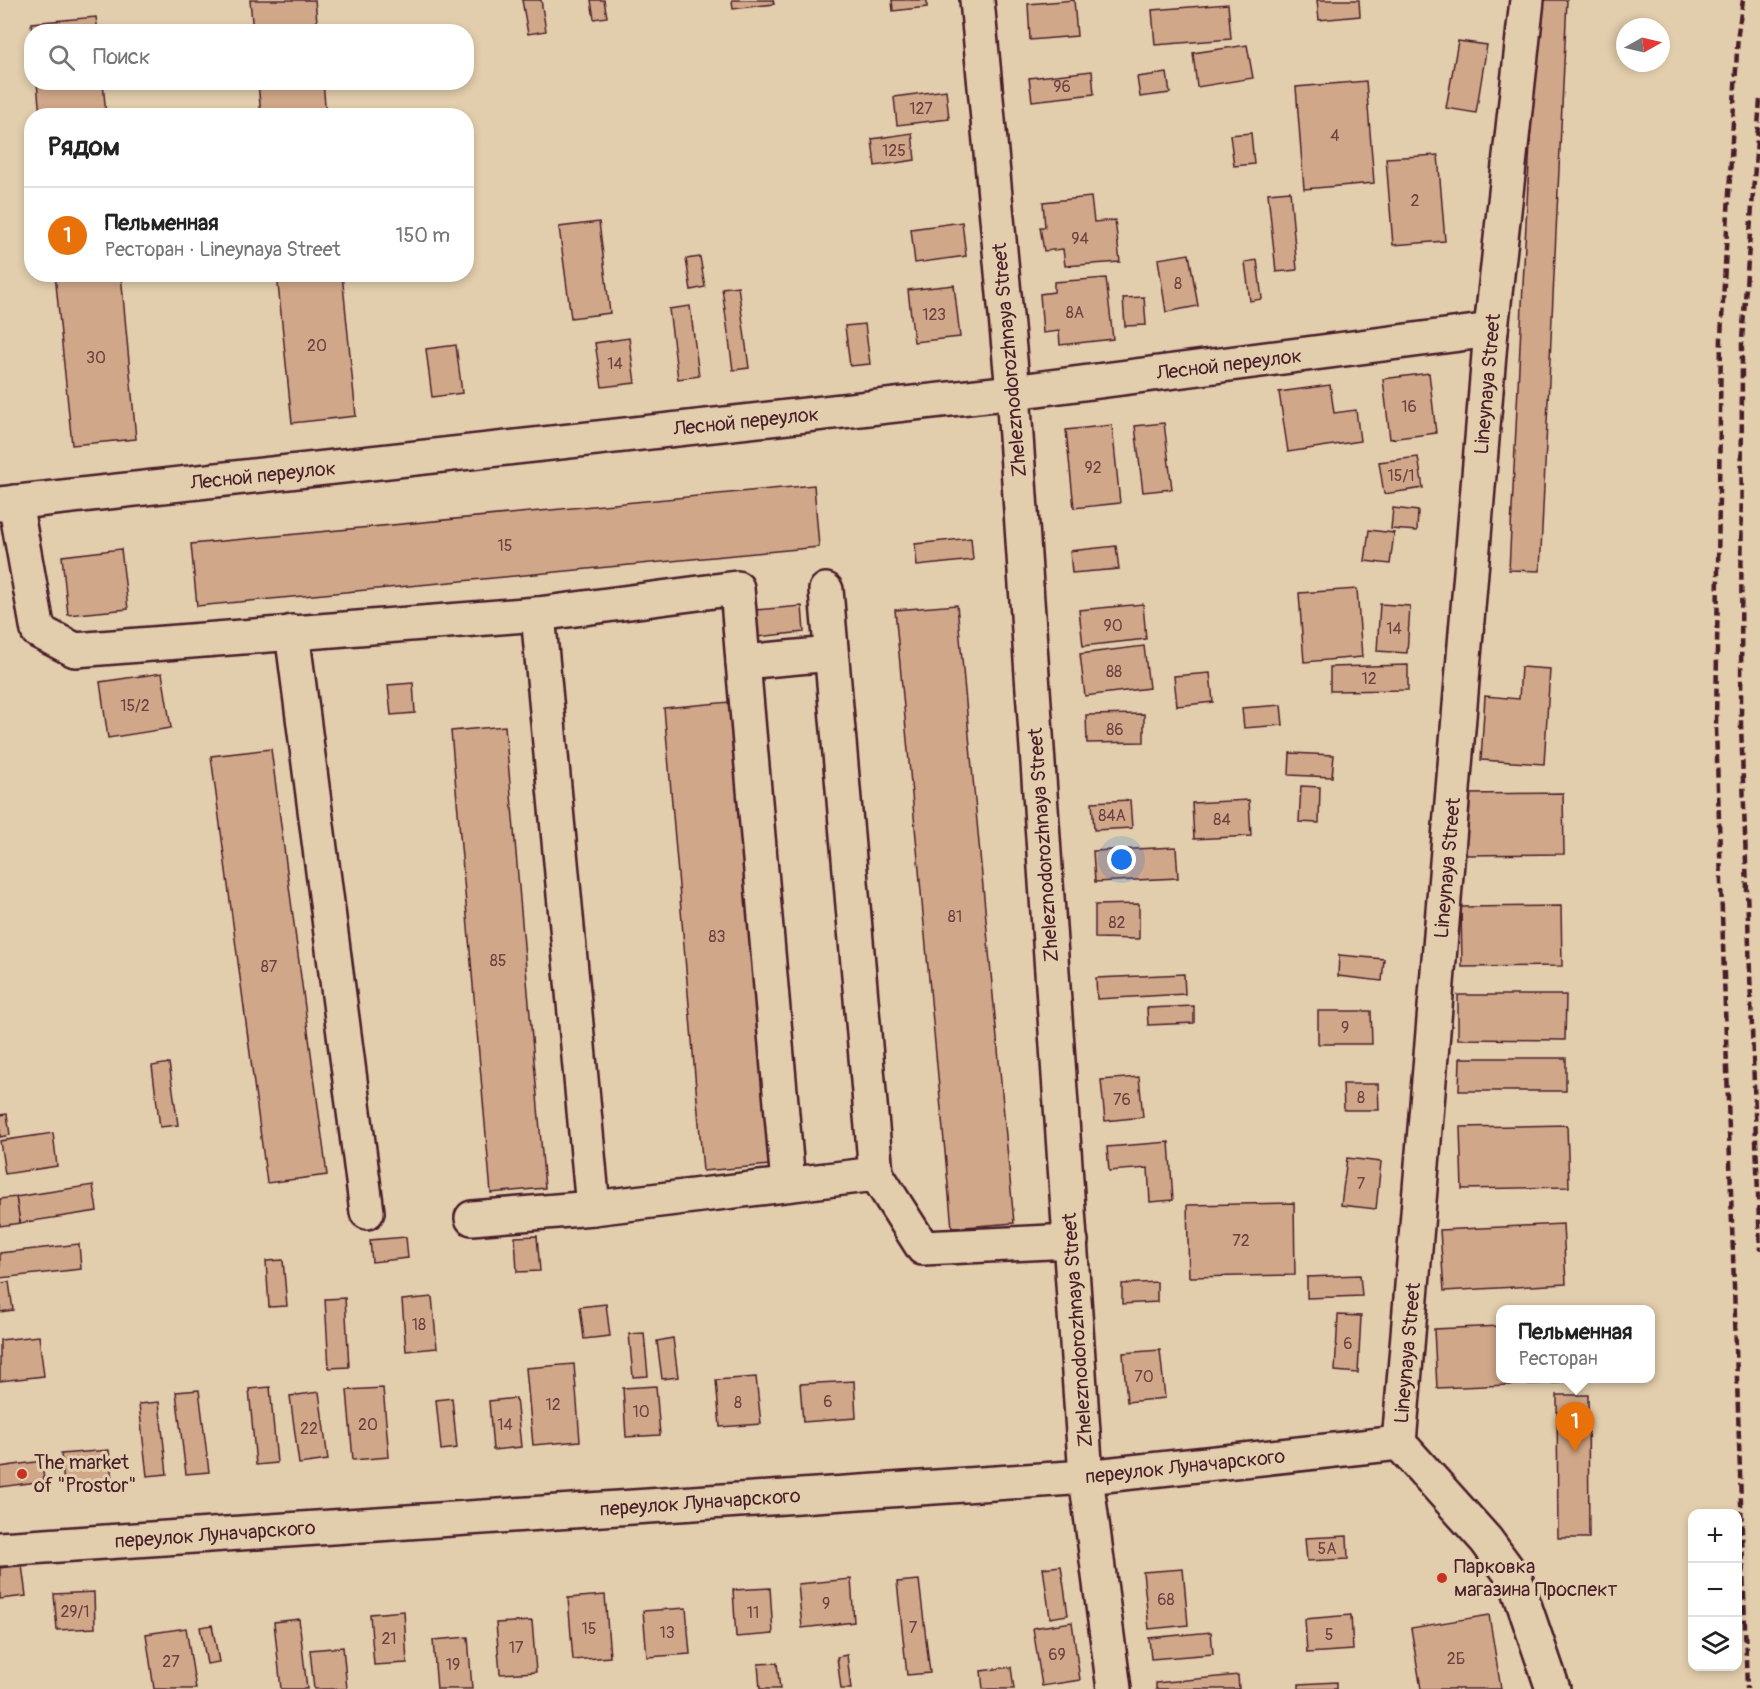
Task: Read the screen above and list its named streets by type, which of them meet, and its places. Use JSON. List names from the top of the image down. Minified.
{"streets":{"street":["Zheleznodorozhnaya Street","Лесной переулок","Lineynaya Street","переулок Луначарского"]},"crossings":[["Zheleznodorozhnaya Street","Лесной переулок"],["Zheleznodorozhnaya Street","переулок Луначарского"],["Лесной переулок","Lineynaya Street"],["Lineynaya Street","переулок Луначарского"]],"places":["The market of \"Prostor\"","Парковка магазина Проспект"],"house_numbers":["96","127","4","125","2","94","8","8А","123","20","30","14","16","92","15/1","15","90","14","88","12","15/2","86","84А","84","81","82","83","85","87","9","8","76","7","72","18","6","70","6","8","12","10","20","14","22","5А","68","9","29/1","11","7","15","13","5","21","17","69","2Б","27","19"],"north":"right","page":{"search":"Поиск","heading":"Рядом","list":[{"mark":"1","name":"Пельменная","note":"Ресторан · Lineynaya Street","value":"150 m"}],"popup":["Пельменная","Ресторан"],"pins":"1","map_buttons":["+","−"]}}
